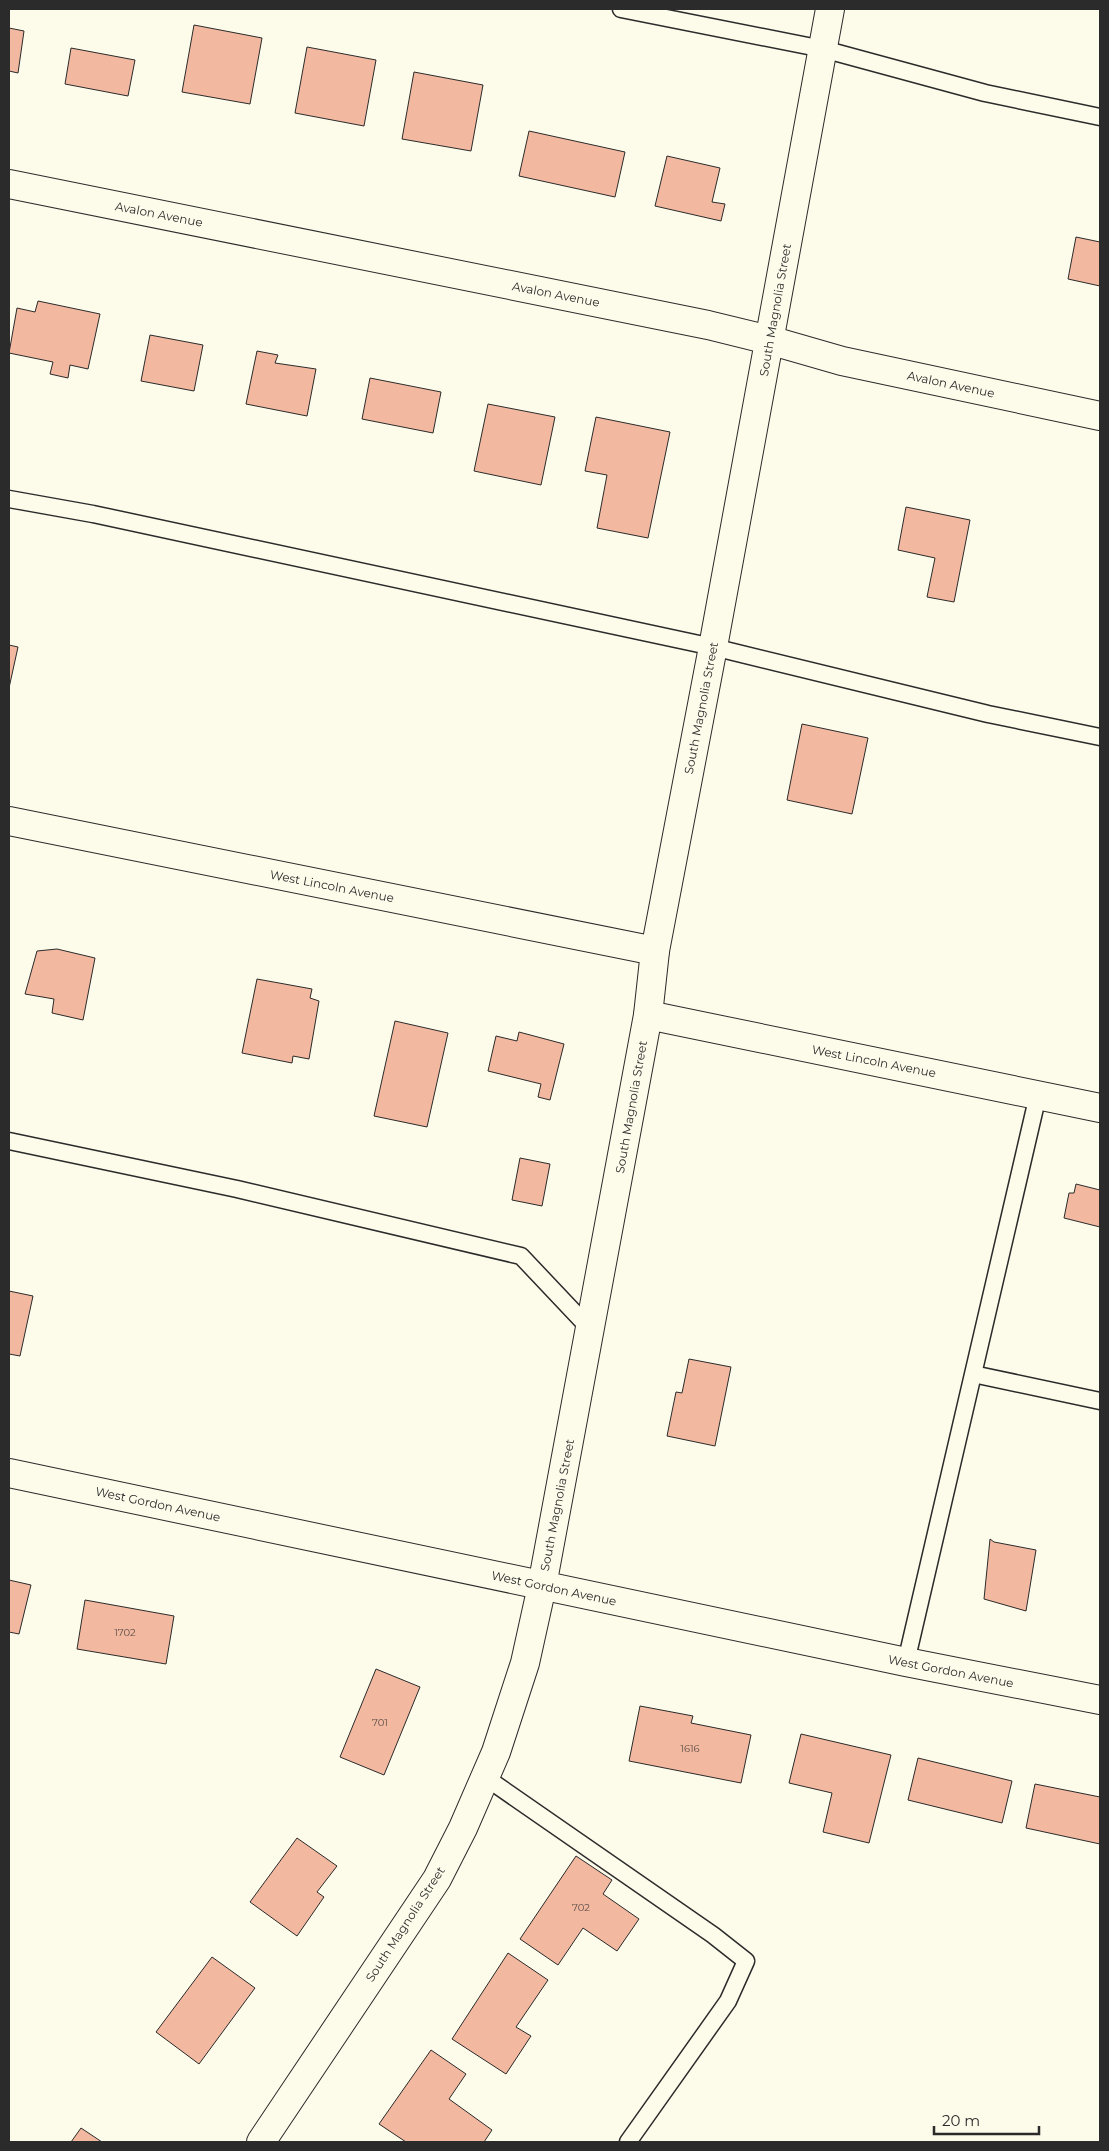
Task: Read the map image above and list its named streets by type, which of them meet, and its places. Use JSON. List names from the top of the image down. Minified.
{"streets":{"street":["Avalon Avenue","South Magnolia Street","West Lincoln Avenue","West Gordon Avenue"]},"crossings":[["Avalon Avenue","South Magnolia Street"],["South Magnolia Street","West Lincoln Avenue"],["South Magnolia Street","West Gordon Avenue"]],"house_numbers":["1702","701","1616","702"],"scale_bar":"20 m"}
